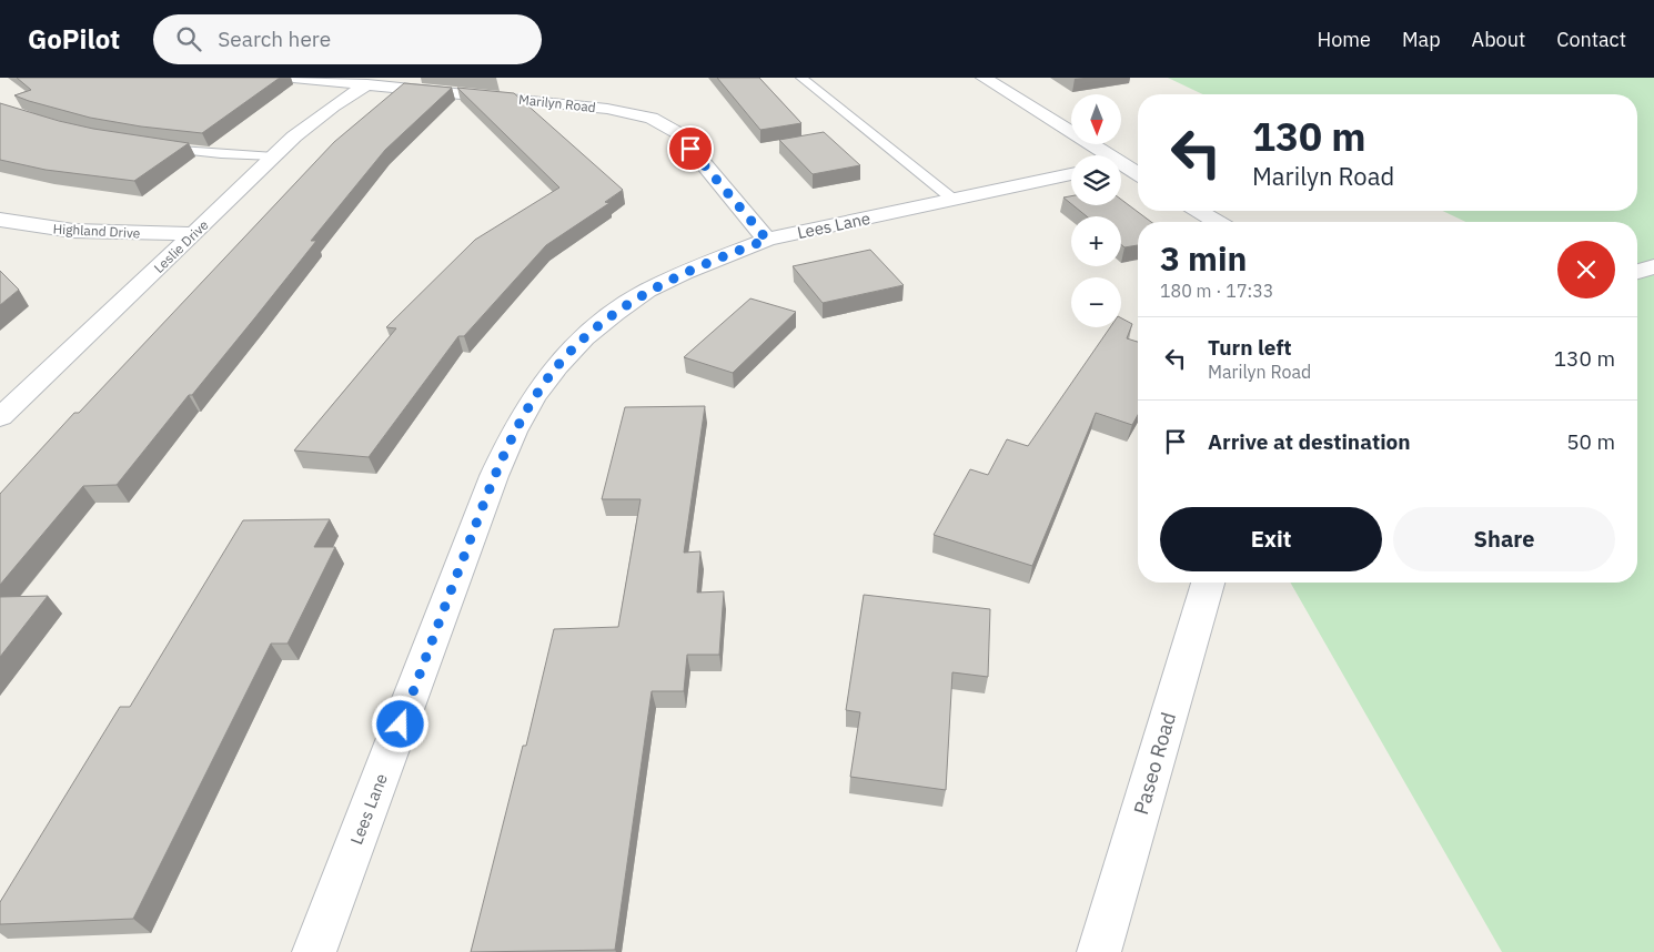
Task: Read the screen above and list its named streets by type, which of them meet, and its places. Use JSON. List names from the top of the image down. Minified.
{"streets":{"street":["Marilyn Road","Lees Lane","Highland Drive","Leslie Drive","Paseo Road"]},"crossings":[["Marilyn Road","Lees Lane"],["Marilyn Road","Leslie Drive"],["Highland Drive","Leslie Drive"]],"north":"bottom","page":{"header":"GoPilot","search":"Search here","nav":["Home","Map","About","Contact"],"map_buttons":["+","−"],"turn":["130 m","Marilyn Road"],"heading":["3 min","180 m · 17:33"],"list":[{"name":"Turn left","note":"Marilyn Road","value":"130 m"},{"name":"Arrive at destination","value":"50 m"}],"buttons":["Exit","Share"]}}
